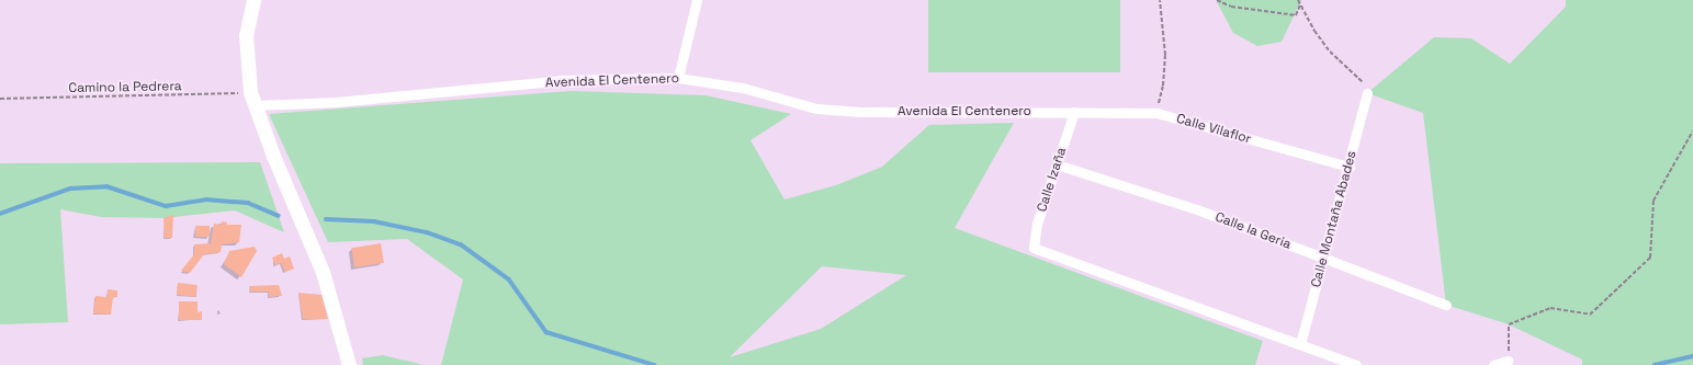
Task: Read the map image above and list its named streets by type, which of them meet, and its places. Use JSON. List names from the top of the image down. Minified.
{"streets":{"street":["Avenida El Centenero","Calle Vilaflor","Calle Izaña","Calle Montaña Abades","Calle la Geria"],"path":["Camino la Pedrera"]},"crossings":[["Avenida El Centenero","Camino la Pedrera"],["Avenida El Centenero","Calle Vilaflor"],["Avenida El Centenero","Calle Izaña"],["Calle Vilaflor","Calle Izaña"],["Calle Vilaflor","Calle Montaña Abades"],["Calle Izaña","Calle Montaña Abades"],["Calle Izaña","Calle la Geria"],["Calle Montaña Abades","Calle la Geria"]]}
